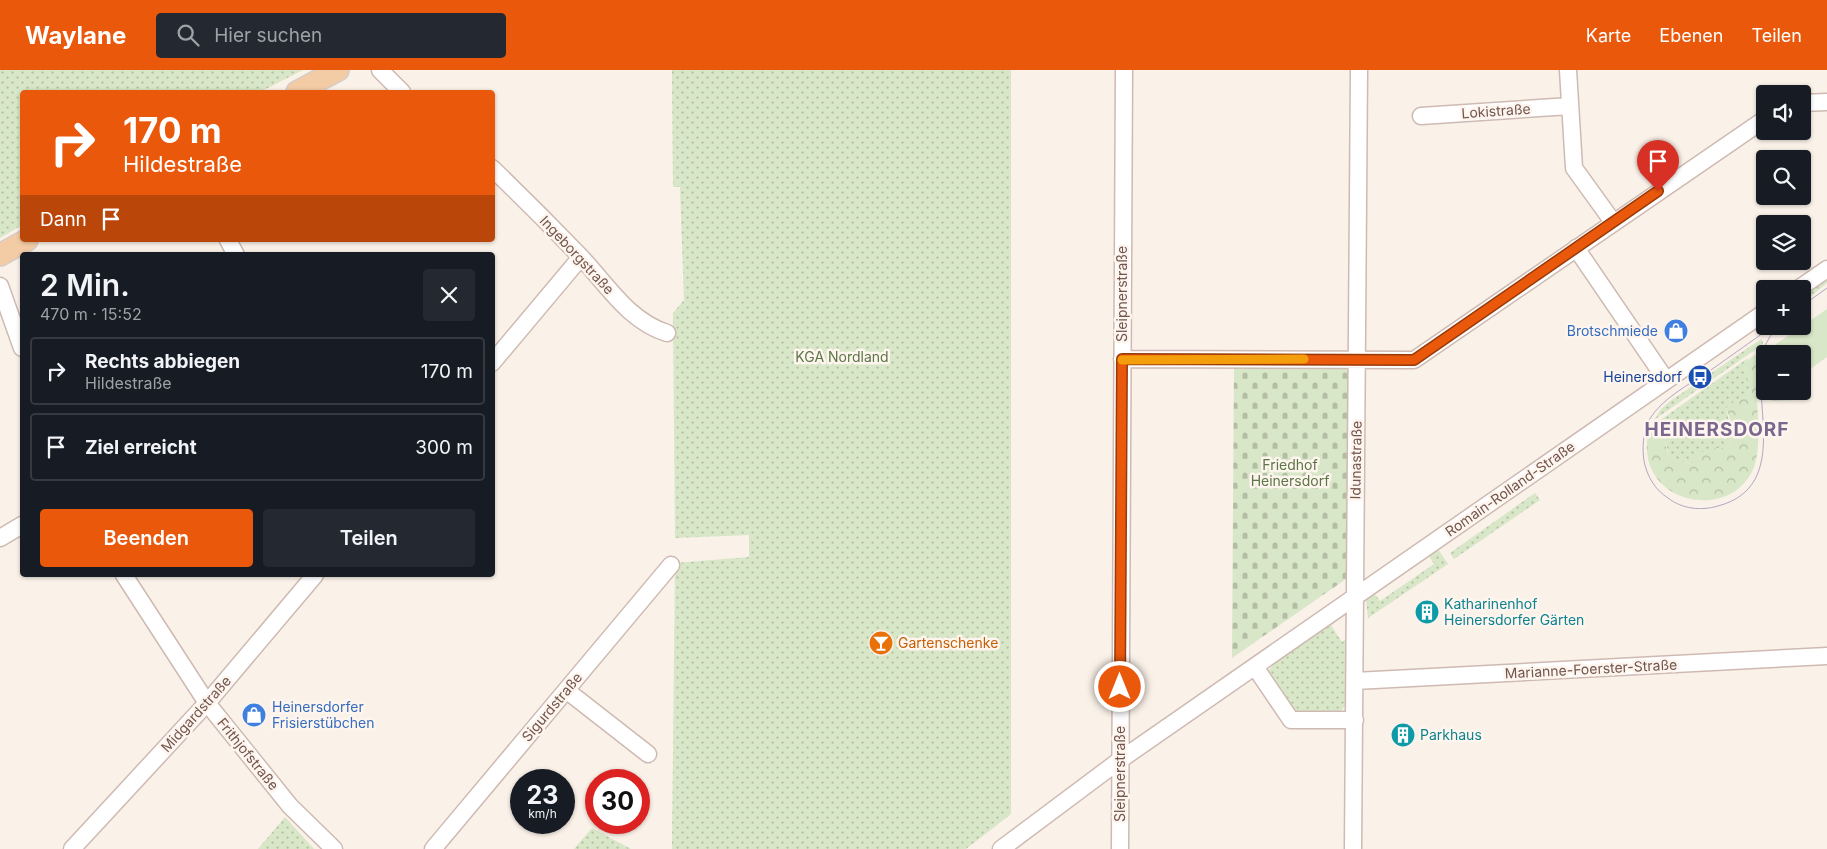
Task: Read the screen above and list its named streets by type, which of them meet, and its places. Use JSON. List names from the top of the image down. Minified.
{"streets":{"street":["Lokistraße","Ingeborgstraße","Sleipnerstraße","Idunastraße","Romain-Rolland-Straße","Marianne-Foerster-Straße","Sigurdstraße","Midgardstraße","Frithjofstraße"]},"crossings":[["Sleipnerstraße","Romain-Rolland-Straße"],["Idunastraße","Romain-Rolland-Straße"],["Idunastraße","Marianne-Foerster-Straße"],["Midgardstraße","Frithjofstraße"]],"districts":["HEINERSDORF"],"parks":["KGA Nordland","Friedhof Heinersdorf"],"places":{"shop":["Brotschmiede","Heinersdorfer Frisierstübchen"],"bus stop":["Heinersdorf"],"building":["Katharinenhof Heinersdorfer Gärten","Parkhaus"],"bar":["Gartenschenke"]},"page":{"header":"Waylane","search":"Hier suchen","nav":["Karte","Ebenen","Teilen"],"map_buttons":["+","−"],"turn":["170 m","Hildestraße"],"then":"Dann","heading":["2 Min.","470 m · 15:52"],"list":[{"name":"Rechts abbiegen","note":"Hildestraße","value":"170 m"},{"name":"Ziel erreicht","value":"300 m"}],"buttons":["Beenden","Teilen"],"speed":"23 km/h","limit":"30"}}
